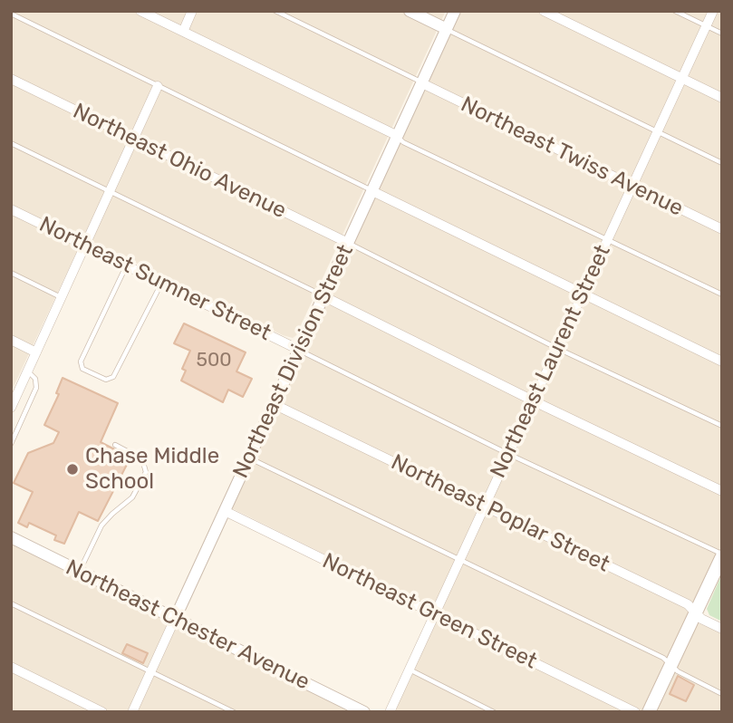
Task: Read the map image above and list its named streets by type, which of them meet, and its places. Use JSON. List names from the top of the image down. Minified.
{"streets":{"street":["Northeast Twiss Avenue","Northeast Ohio Avenue","Northeast Sumner Street","Northeast Division Street","Northeast Laurent Street","Northeast Poplar Street","Northeast Green Street","Northeast Chester Avenue"]},"crossings":[["Northeast Twiss Avenue","Northeast Division Street"],["Northeast Twiss Avenue","Northeast Laurent Street"],["Northeast Ohio Avenue","Northeast Division Street"],["Northeast Sumner Street","Northeast Division Street"],["Northeast Division Street","Northeast Poplar Street"],["Northeast Division Street","Northeast Green Street"],["Northeast Division Street","Northeast Chester Avenue"],["Northeast Laurent Street","Northeast Poplar Street"],["Northeast Laurent Street","Northeast Green Street"]],"places":["Chase Middle School"],"house_numbers":["500"]}
